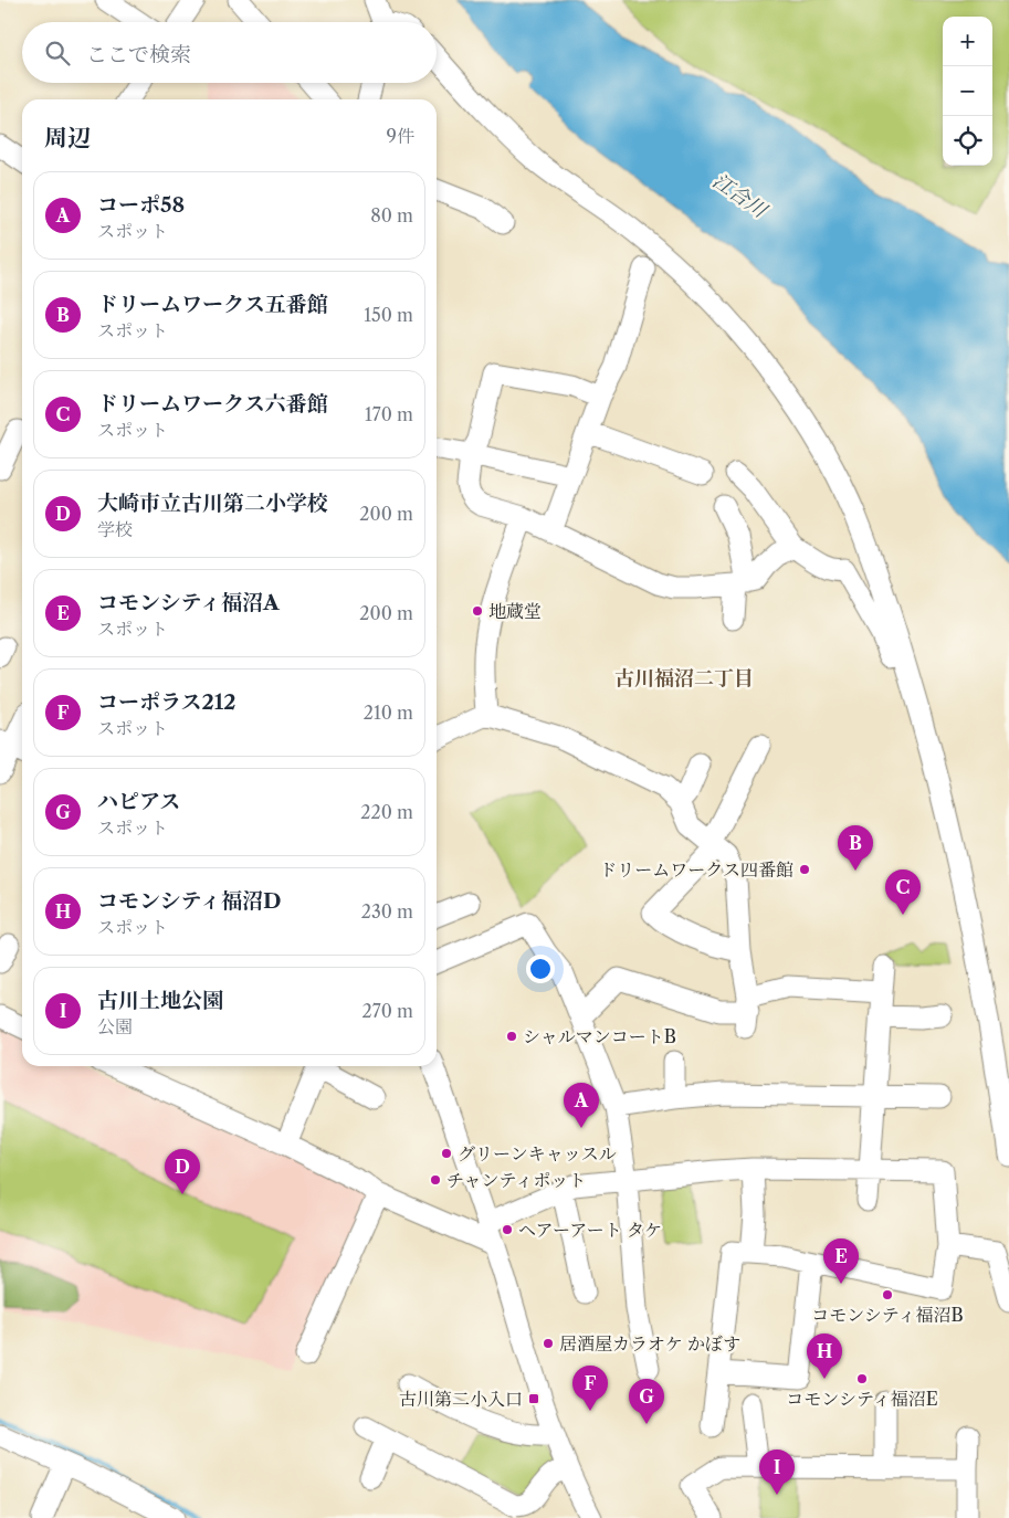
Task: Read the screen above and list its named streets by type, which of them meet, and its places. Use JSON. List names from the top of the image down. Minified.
{"districts":["古川福沼二丁目"],"water":["江合川"],"places":{"other":["地蔵堂","ドリームワークス四番館","シャルマンコートB","グリーンキャッスル","チャンティポット","ヘアーアート タケ","コモンシティ福沼B","居酒屋カラオケ かぼす","コモンシティ福沼E"],"transit":["古川第二小入口"]},"page":{"map_buttons":["+","−"],"search":"ここで検索","heading":["周辺","9件"],"list":[{"mark":"A","name":"コーポ58","note":"スポット","value":"80 m"},{"mark":"B","name":"ドリームワークス五番館","note":"スポット","value":"150 m"},{"mark":"C","name":"ドリームワークス六番館","note":"スポット","value":"170 m"},{"mark":"D","name":"大崎市立古川第二小学校","note":"学校","value":"200 m"},{"mark":"E","name":"コモンシティ福沼A","note":"スポット","value":"200 m"},{"mark":"F","name":"コーポラス212","note":"スポット","value":"210 m"},{"mark":"G","name":"ハピアス","note":"スポット","value":"220 m"},{"mark":"H","name":"コモンシティ福沼D","note":"スポット","value":"230 m"},{"mark":"I","name":"古川土地公園","note":"公園","value":"270 m"}],"pins":["B","C","A","D","E","H","F","G","I"]}}
